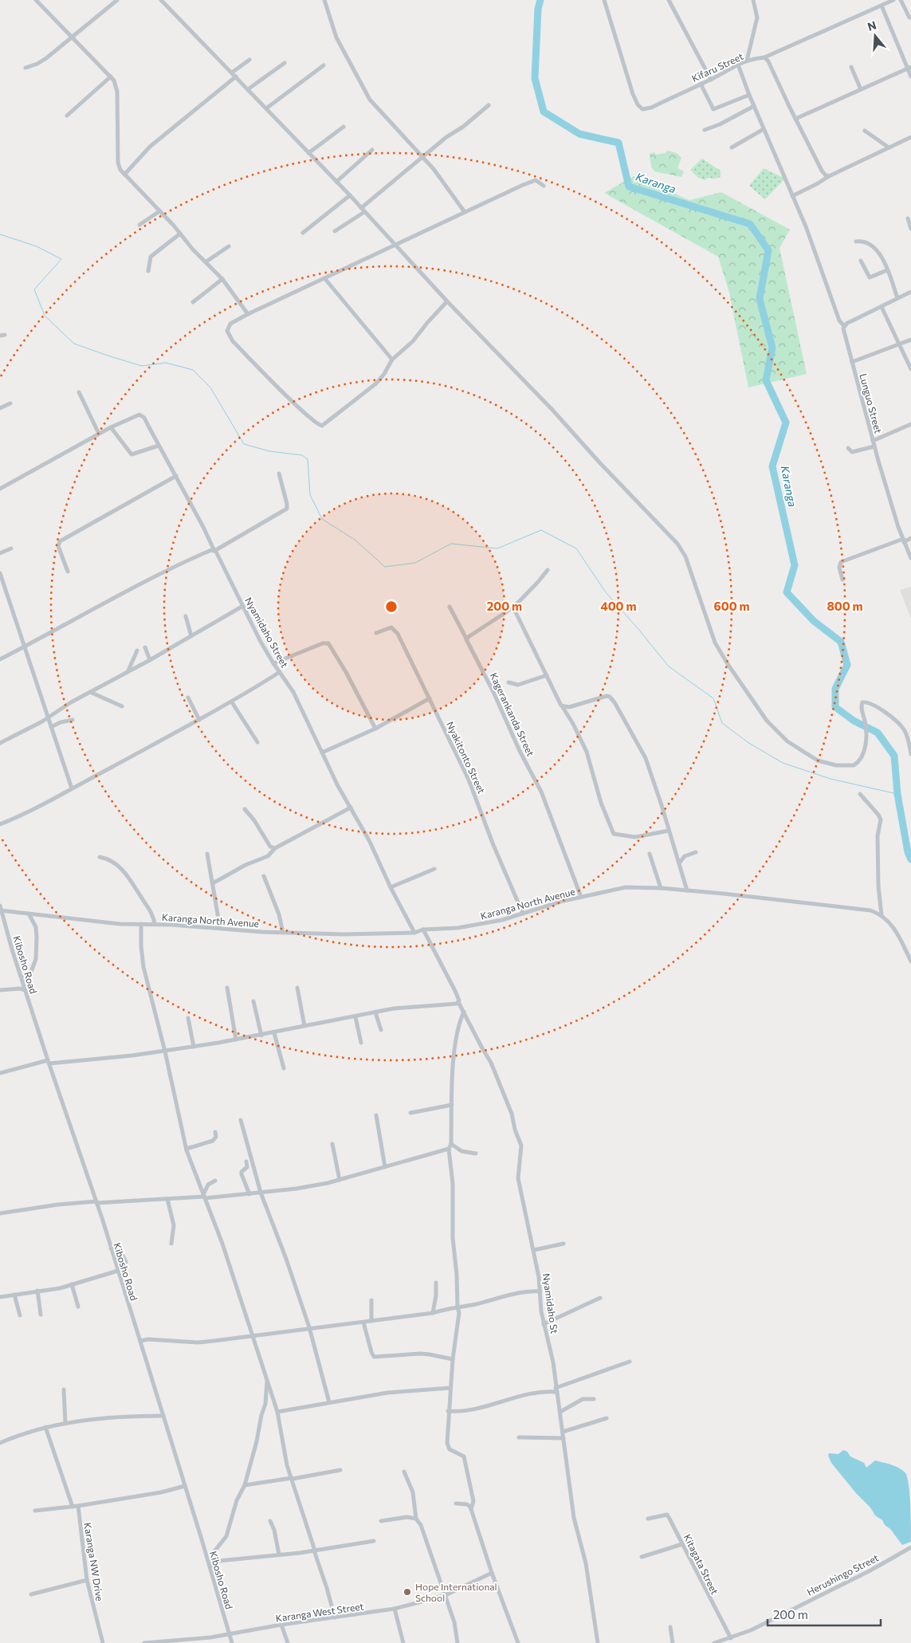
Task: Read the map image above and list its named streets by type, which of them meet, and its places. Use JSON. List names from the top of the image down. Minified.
{"streets":{"street":["Kifaru Street","Lunguo Street","Nyamidaho Street","Kagerankanda Street","Nyakitonto Street","Karanga North Avenue","Kibosho Road","Nyamidaho St","Karanga NW Drive","Kitagata Street","Herushingo Street","Karanga West Street"]},"crossings":[["Kifaru Street","Lunguo Street"],["Nyamidaho Street","Karanga North Avenue"],["Kagerankanda Street","Karanga North Avenue"],["Nyakitonto Street","Karanga North Avenue"],["Karanga North Avenue","Kibosho Road"],["Karanga North Avenue","Nyamidaho St"],["Kibosho Road","Karanga West Street"],["Kitagata Street","Herushingo Street"]],"water":["Karanga"],"places":["Hope International School"],"scale_bar":"200 m","north":"top","rings":["200 m","400 m","600 m","800 m"]}
